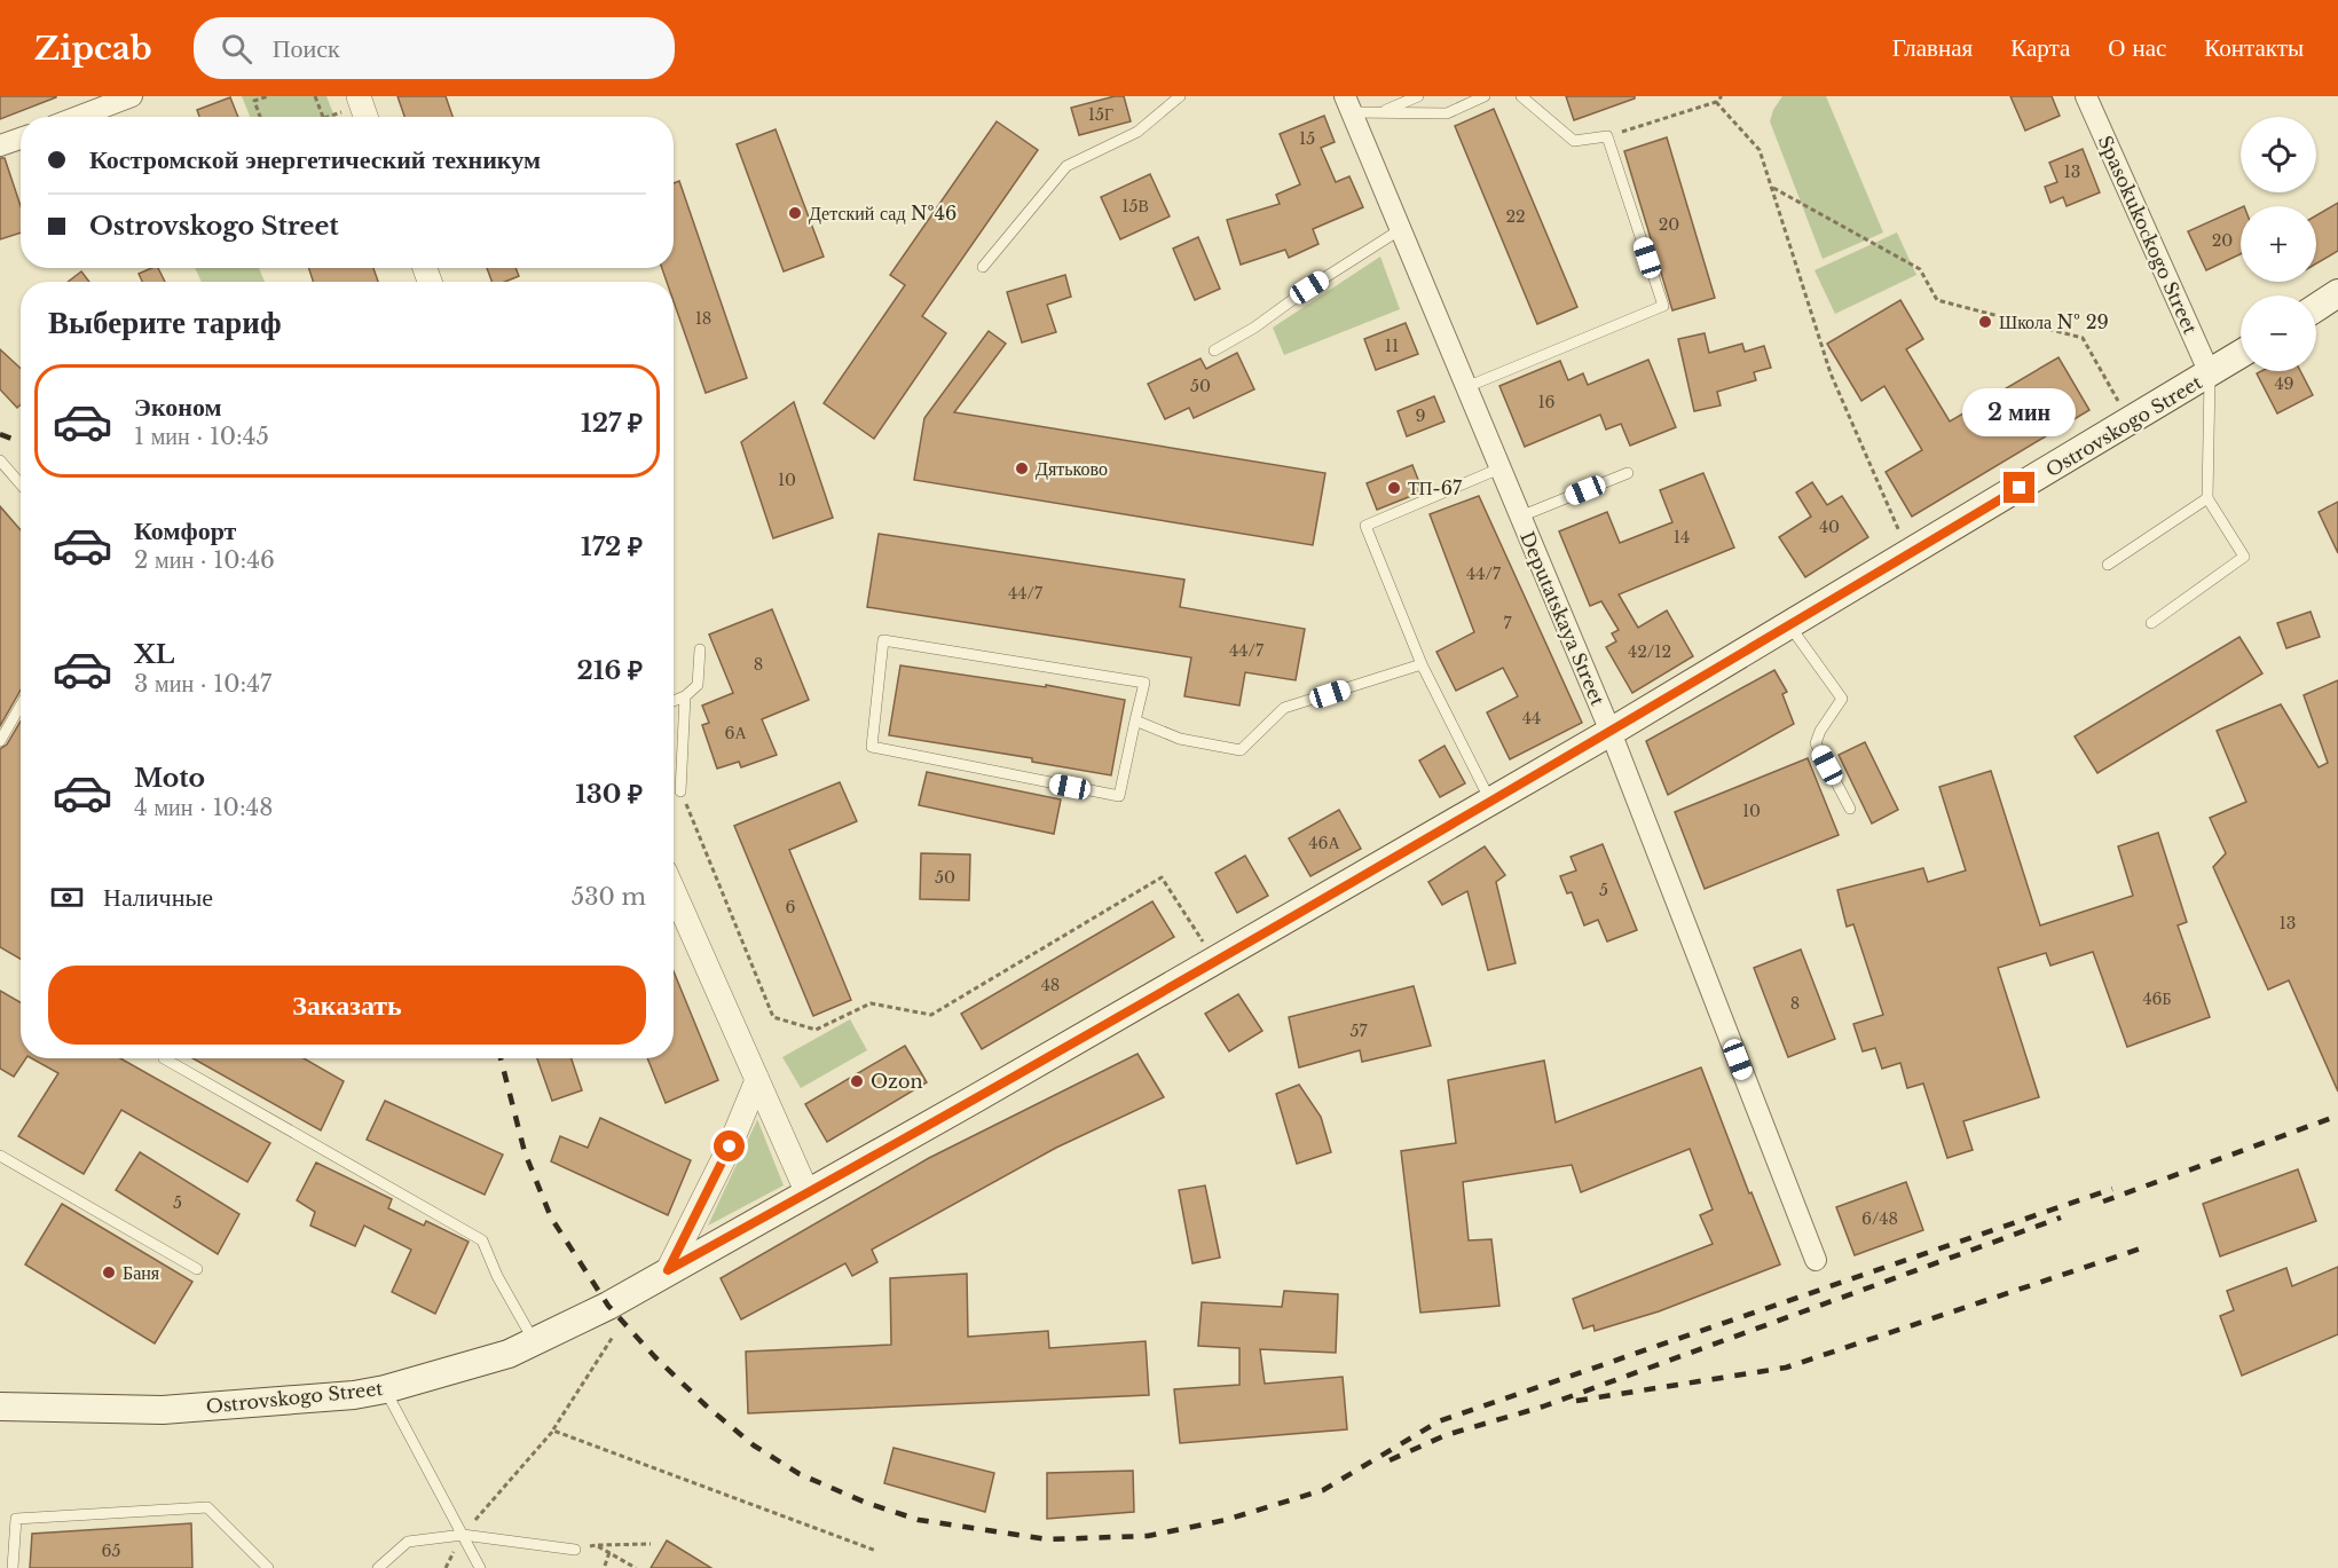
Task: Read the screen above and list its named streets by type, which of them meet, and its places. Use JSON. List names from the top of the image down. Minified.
{"streets":{"main road":["Ostrovskogo Street"],"street":["Spasokukoсkogo Street","Deputatskaya Street"]},"crossings":[["Spasokukoсkogo Street","Ostrovskogo Street"],["Ostrovskogo Street","Deputatskaya Street"]],"places":["Детский сад №46","Школа № 29","Дятьково","ТП-67","Ozon","Баня"],"house_numbers":["15Г","15","13","15В","22","20","20","18","11","49","50","16","9","10","40","14","44/7","44/7","7","44/7","42/12","8","44","6А","10","46А","50","5","6","13","48","46Б","8","57","5","6/48","65"],"page":{"header":"Zipcab","search":"Поиск","nav":["Главная","Карта","О нас","Контакты"],"map_buttons":["+","−"],"banner":["Костромской энергетический техникум","Ostrovskogo Street"],"heading":"Выберите тариф","list":[{"name":"Эконом","note":"1 мин · 10:45","value":"127 ₽"},{"name":"Комфорт","note":"2 мин · 10:46","value":"172 ₽"},{"name":"XL","note":"3 мин · 10:47","value":"216 ₽"},{"name":"Moto","note":"4 мин · 10:48","value":"130 ₽"}],"bubble":"2 мин","pay":["Наличные","530 m"],"buttons":"Заказать"}}
